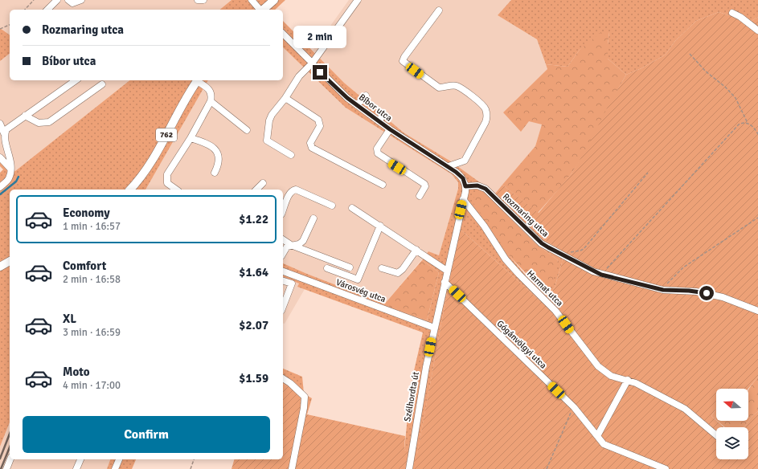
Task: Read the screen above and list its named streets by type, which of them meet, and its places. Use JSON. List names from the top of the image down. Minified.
{"streets":{"main road":["762"],"street":["Bíbor utca","Rozmaring utca","Harmat utca","Városvég utca","Gógánvölgyi utca","Szélhordta út"]},"crossings":[["Bíbor utca","Rozmaring utca"],["Városvég utca","Szélhordta út"]],"north":"left","page":{"banner":["Rozmaring utca","Bíbor utca"],"bubble":"2 min","list":[{"name":"Economy","note":"1 min · 16:57","value":"$1.22"},{"name":"Comfort","note":"2 min · 16:58","value":"$1.64"},{"name":"XL","note":"3 min · 16:59","value":"$2.07"},{"name":"Moto","note":"4 min · 17:00","value":"$1.59"}],"buttons":"Confirm"}}
